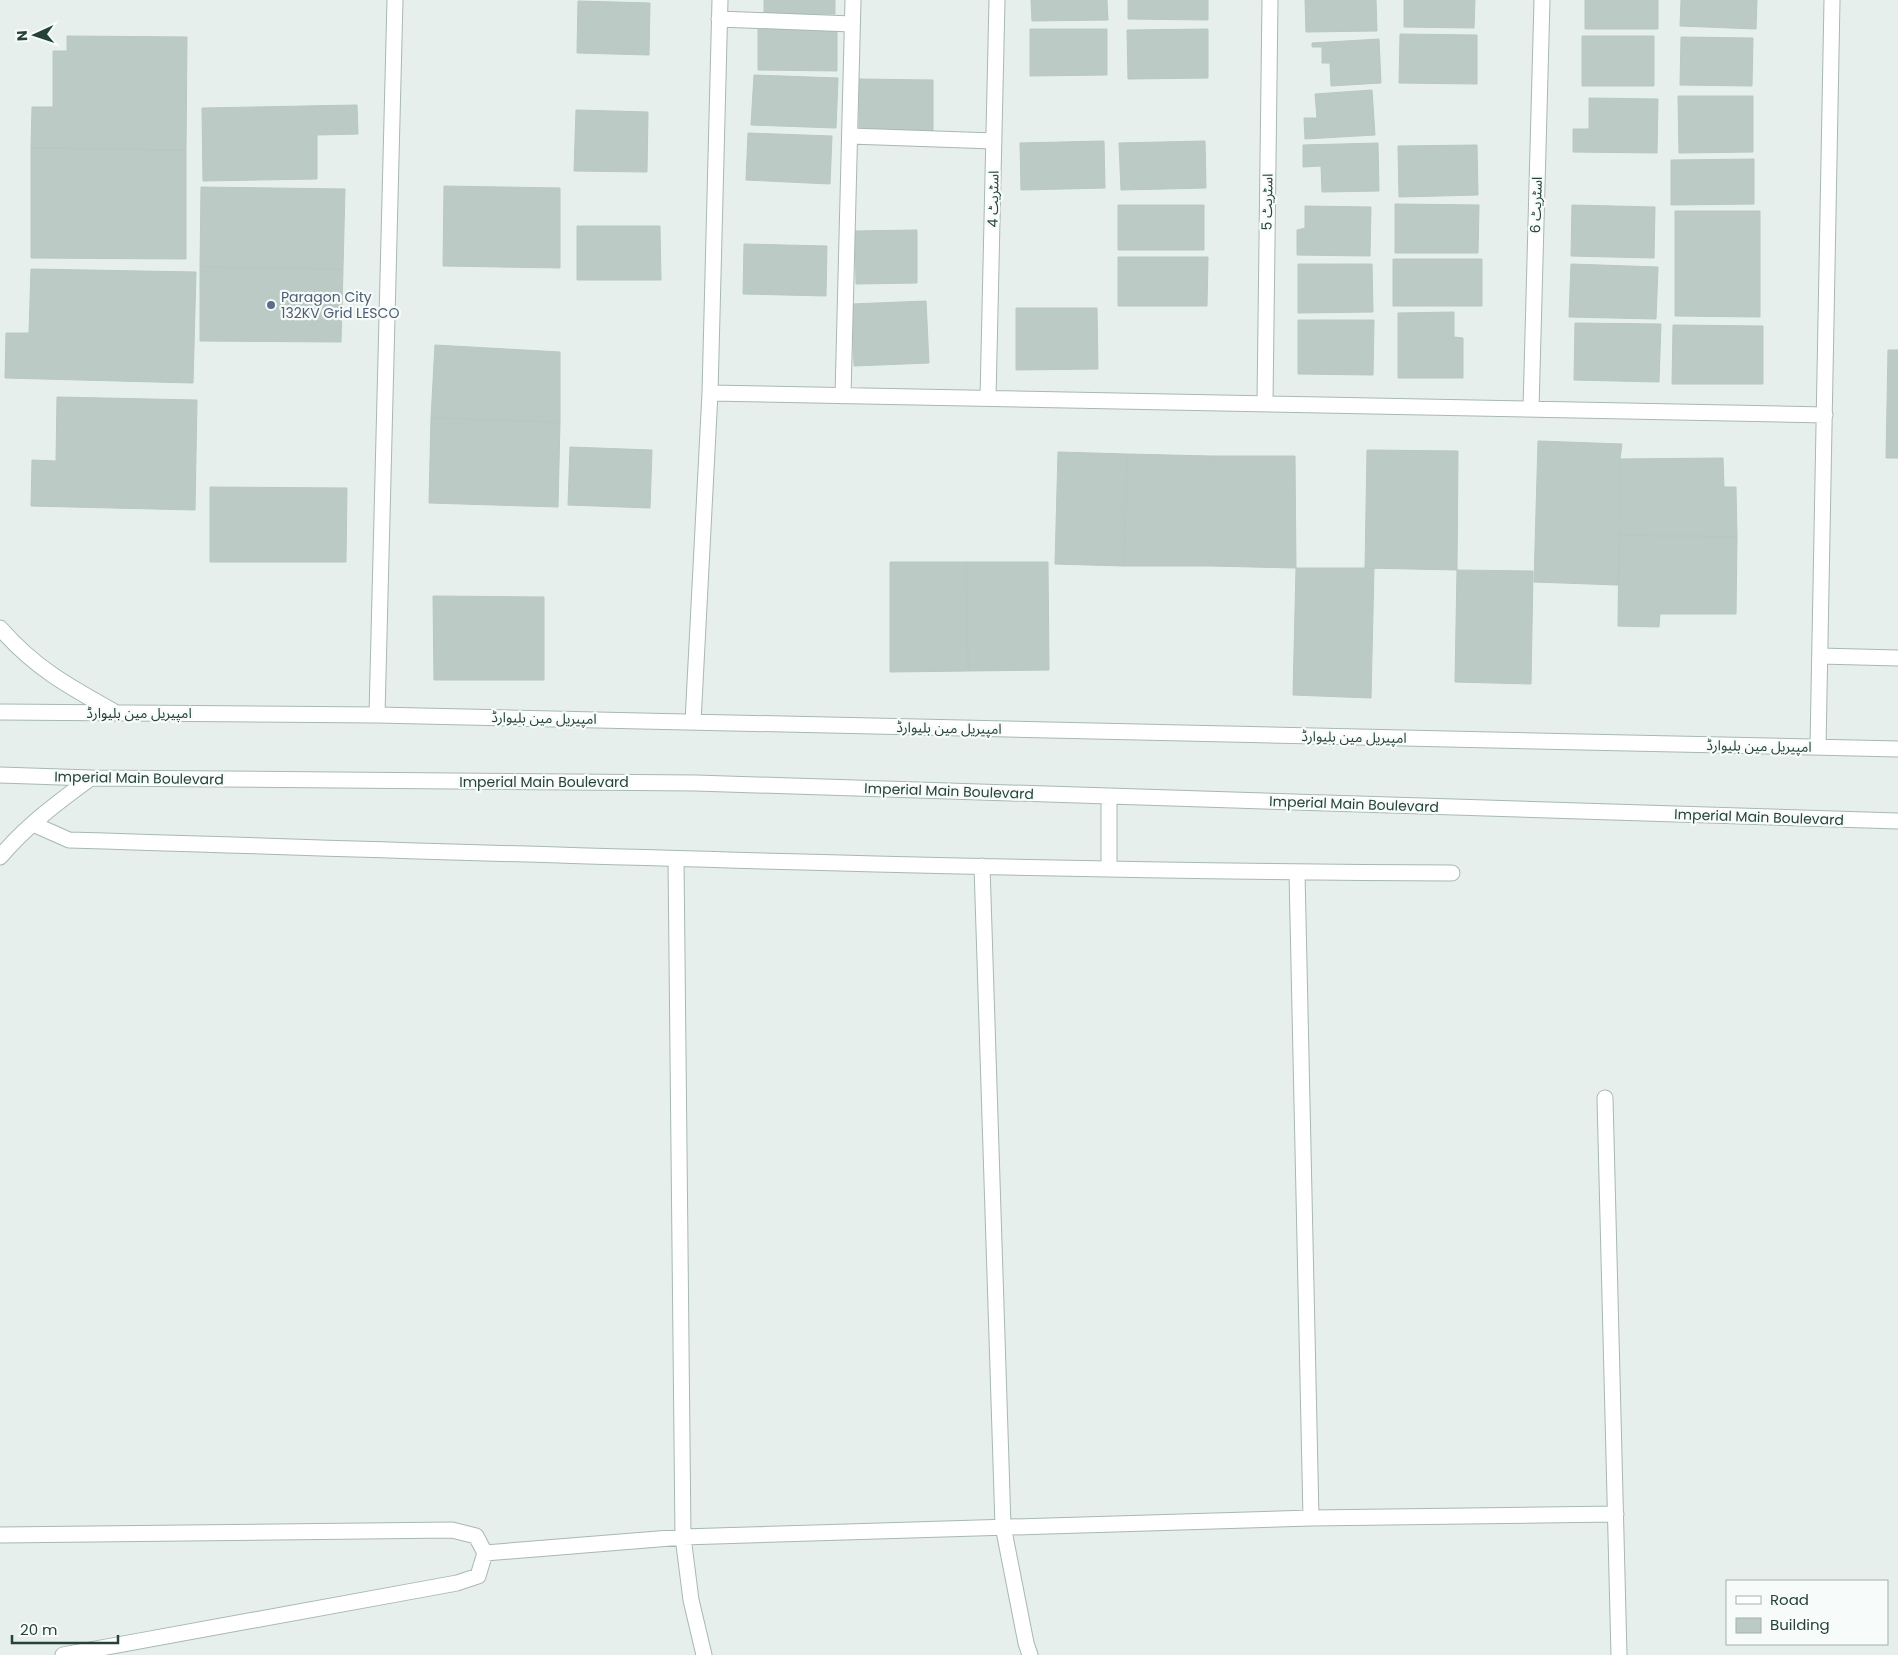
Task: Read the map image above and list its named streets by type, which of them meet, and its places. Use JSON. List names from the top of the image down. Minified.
{"streets":{"street":["اسٹریٹ 4","اسٹریٹ 5","اسٹریٹ 6","امپیریل مین بلیوارڈ","Imperial Main Boulevard"]},"places":["Paragon City 132KV Grid LESCO"],"legend":["Road","Building"],"scale_bar":"20 m","north":"left"}
